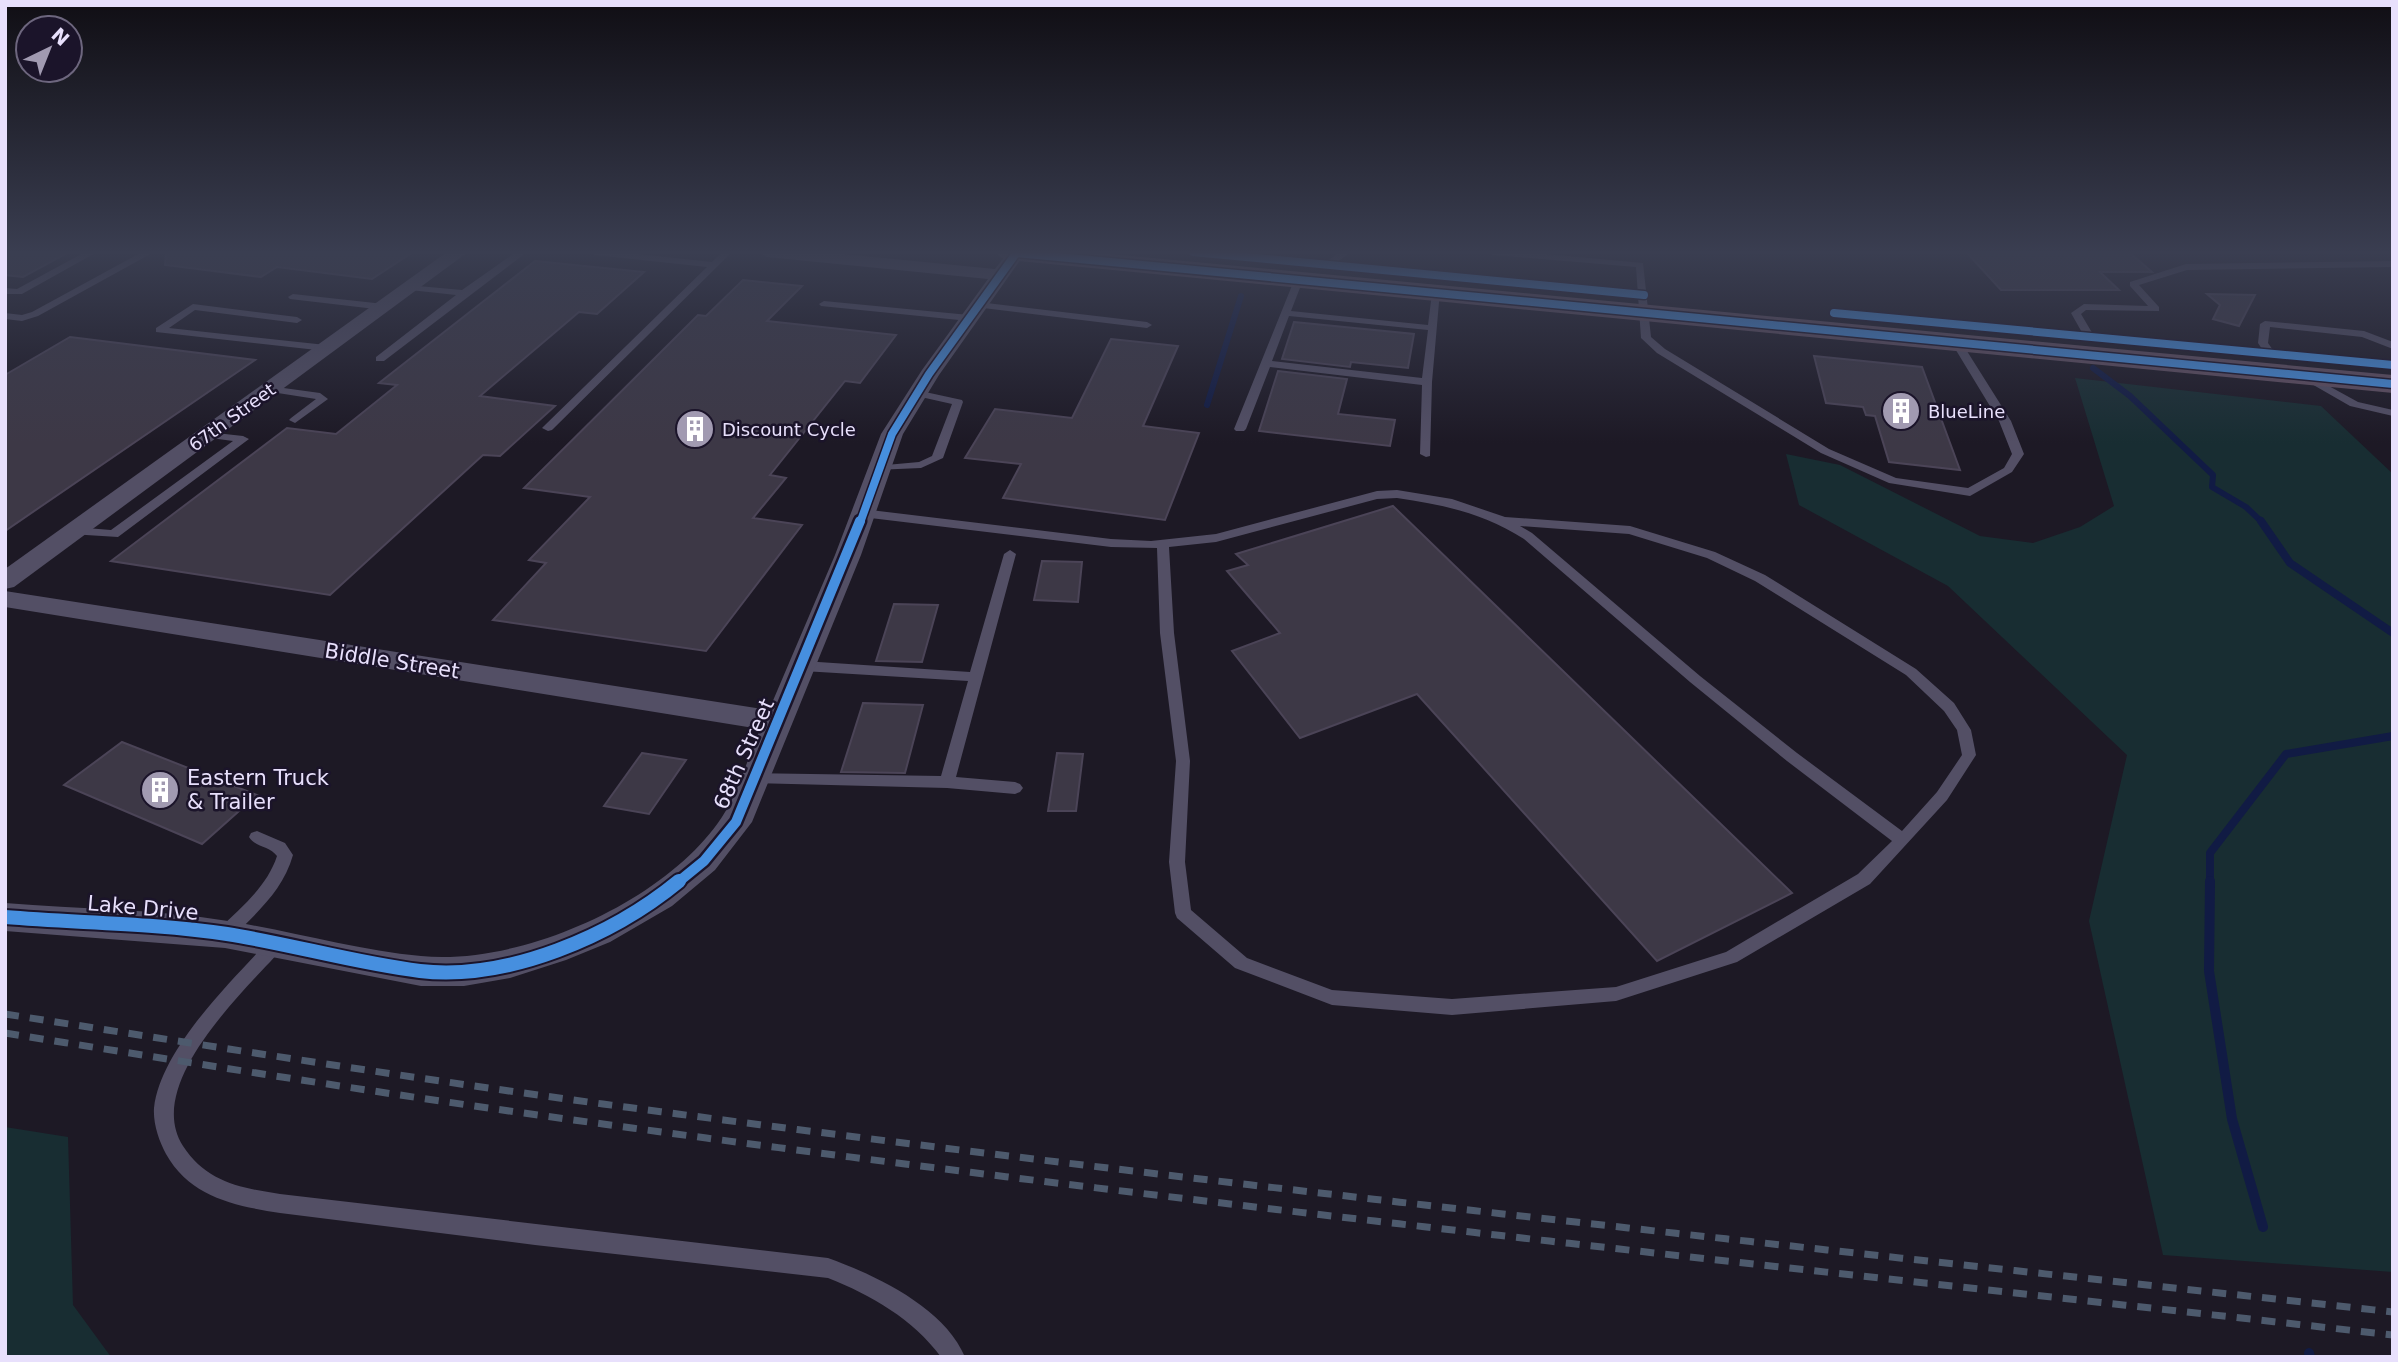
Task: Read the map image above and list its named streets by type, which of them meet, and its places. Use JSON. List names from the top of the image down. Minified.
{"streets":{"street":["67th Street","Biddle Street","68th Street","Lake Drive"]},"crossings":[["Biddle Street","68th Street"],["68th Street","Lake Drive"]],"places":{"building":["BlueLine","Discount Cycle","Eastern Truck & Trailer"]},"north":"top right"}
